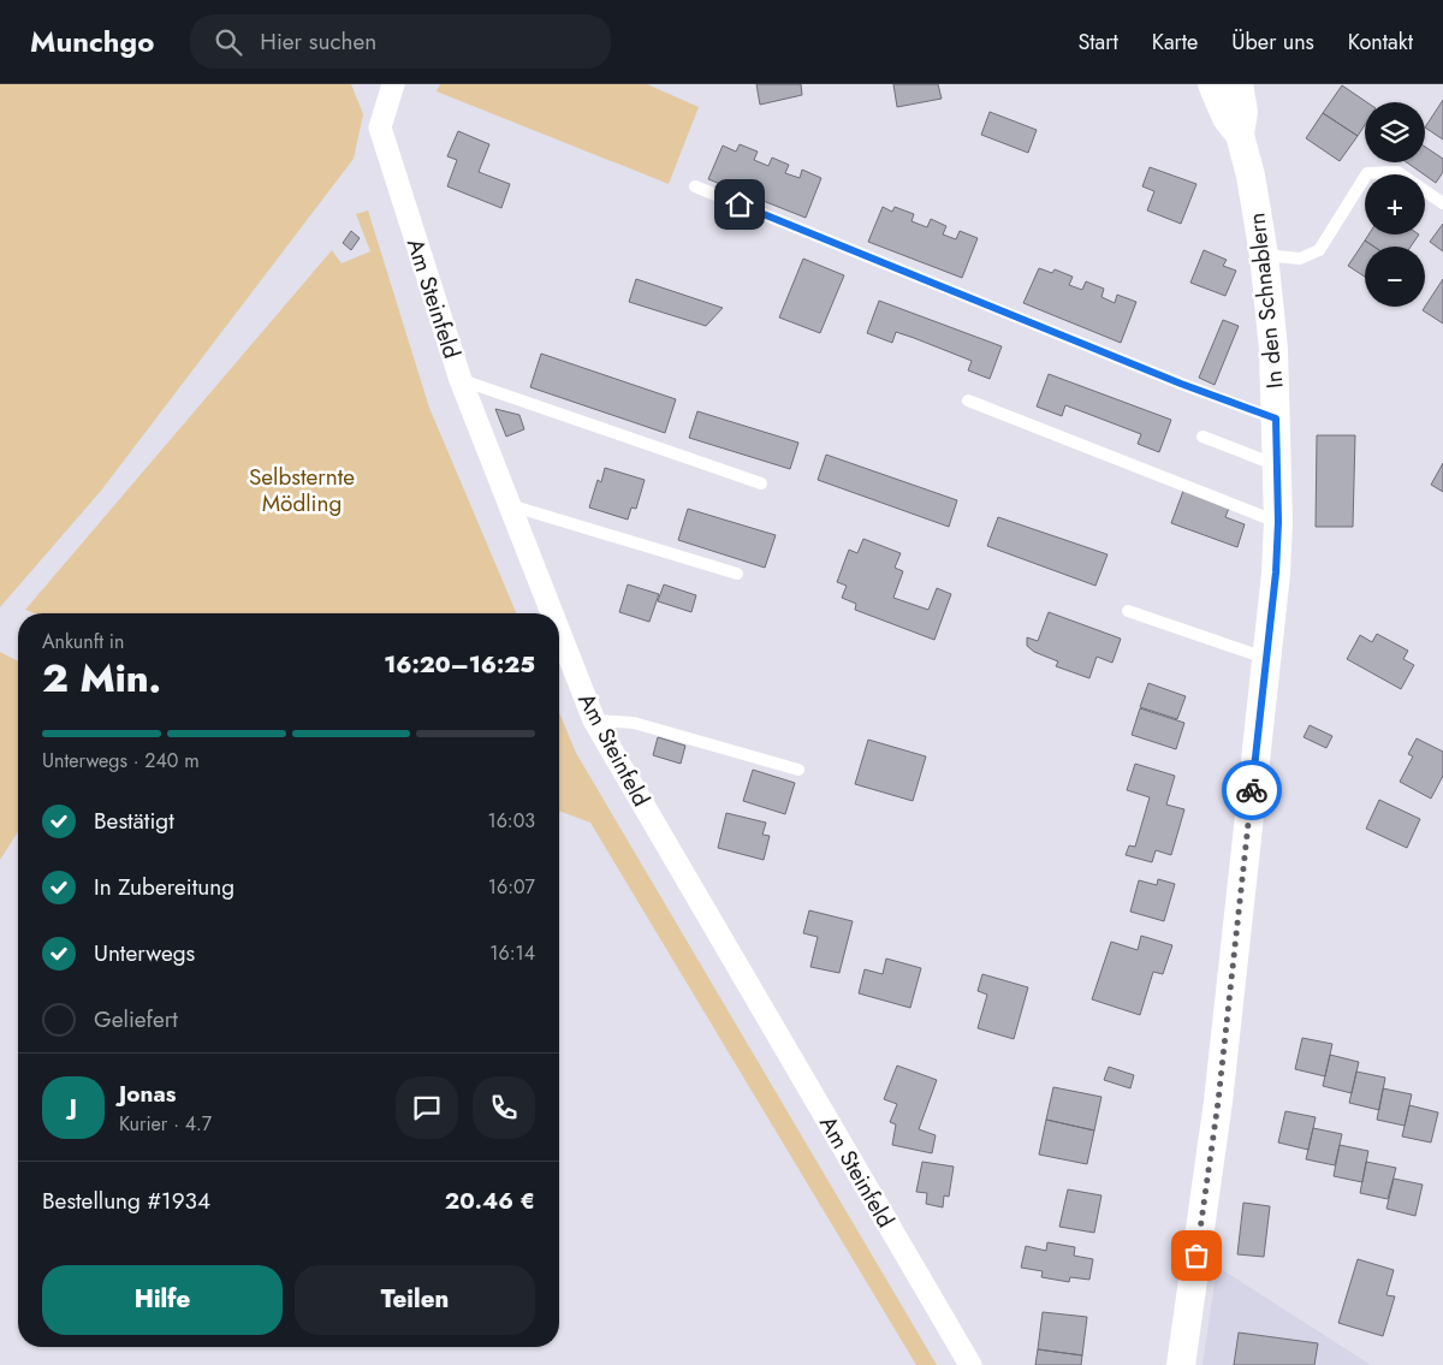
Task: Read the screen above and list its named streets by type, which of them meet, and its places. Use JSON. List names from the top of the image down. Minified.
{"streets":{"street":["Am Steinfeld","In den Schnablern"]},"parks":["Selbsternte Mödling"],"page":{"header":"Munchgo","search":"Hier suchen","nav":["Start","Karte","Über uns","Kontakt"],"map_buttons":["+","−"],"heading":["2 Min.","Ankunft in","16:20–16:25"],"panel":["Jonas","Kurier · 4.7","Bestellung #1934","20.46 €"],"bar":"Unterwegs · 240 m","list":[["Bestätigt","16:03"],["In Zubereitung","16:07"],["Unterwegs","16:14"],"Geliefert"],"round":"J","buttons":["Hilfe","Teilen"]}}
